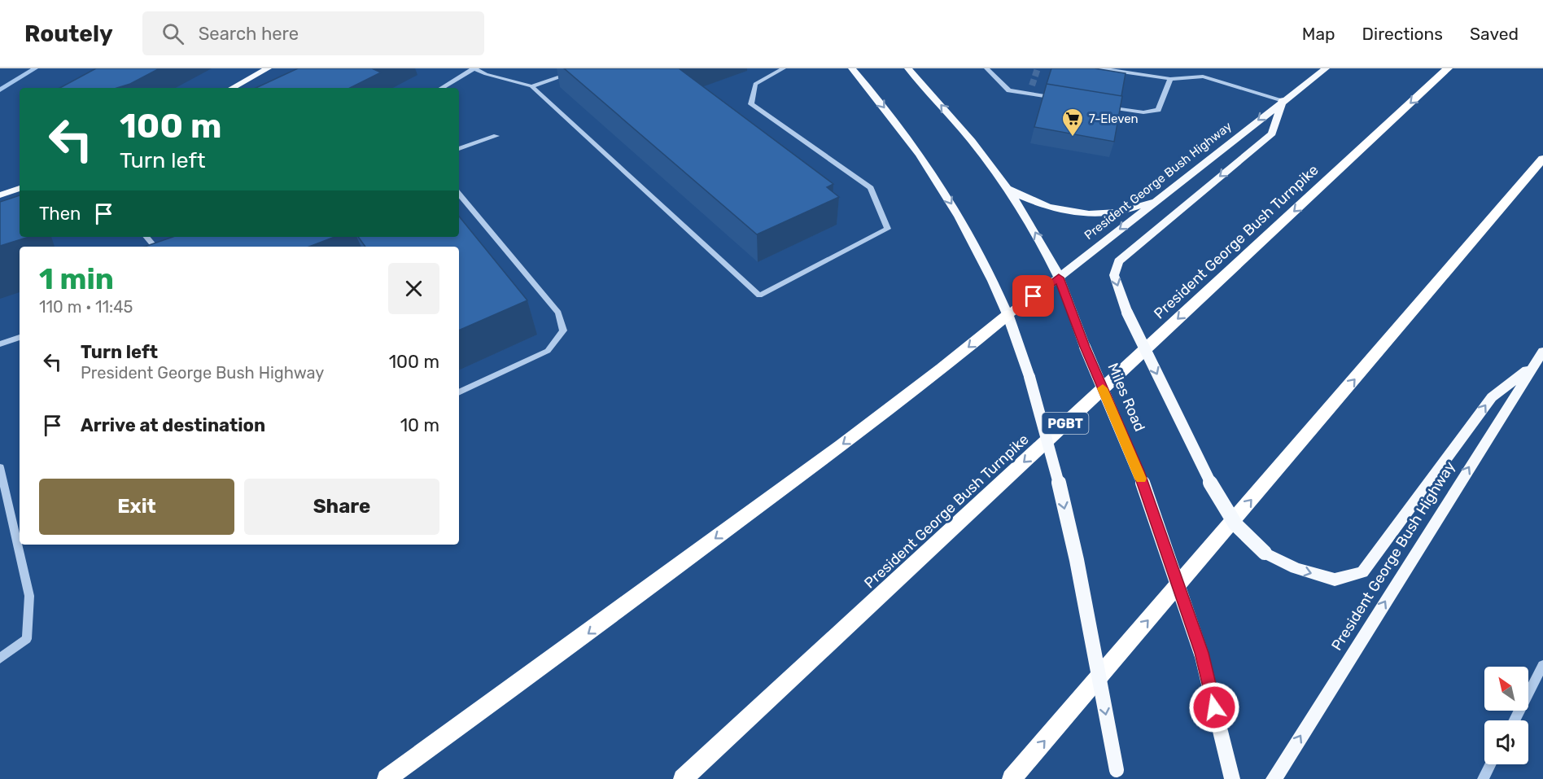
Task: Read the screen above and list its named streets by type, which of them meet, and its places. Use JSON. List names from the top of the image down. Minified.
{"streets":{"highway":["President George Bush Turnpike","PGBT"],"main road":["President George Bush Highway","Miles Road"]},"crossings":[["President George Bush Highway","Miles Road"]],"one_way":["President George Bush Turnpike"],"places":{"supermarket":["7-Eleven"]},"north":"top left","page":{"header":"Routely","search":"Search here","nav":["Map","Directions","Saved"],"turn":["100 m","Turn left"],"then":"Then","heading":["1 min","110 m · 11:45"],"list":[{"name":"Turn left","note":"President George Bush Highway","value":"100 m"},{"name":"Arrive at destination","value":"10 m"}],"buttons":["Exit","Share"]}}
